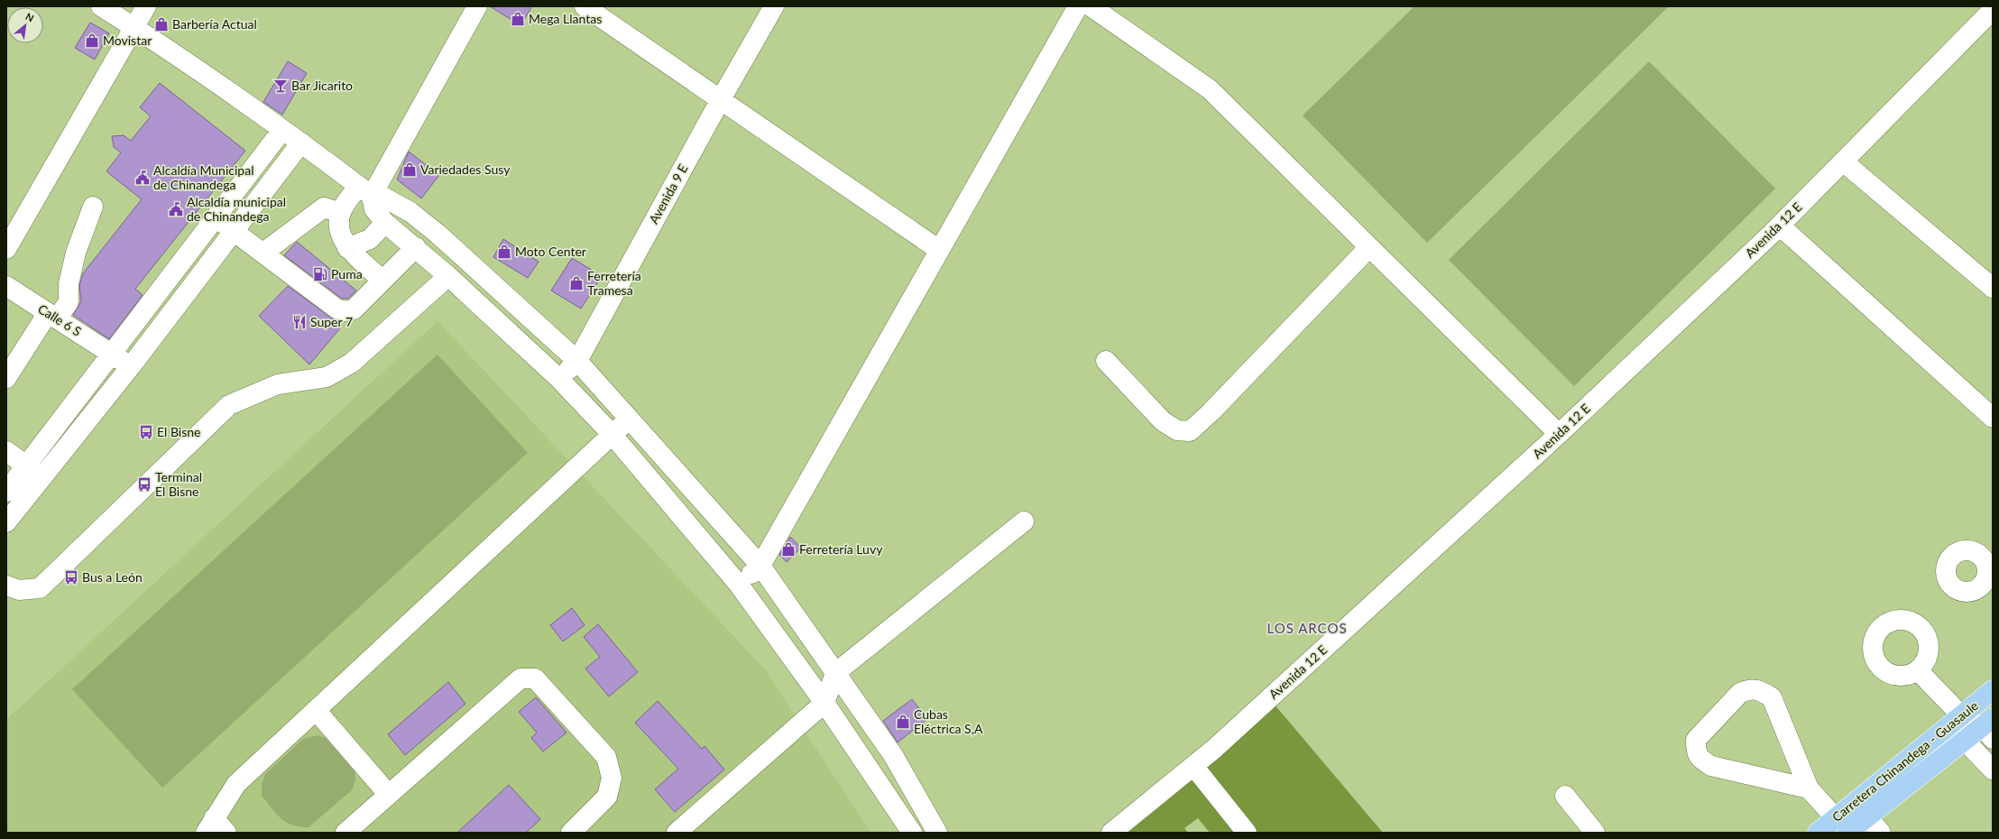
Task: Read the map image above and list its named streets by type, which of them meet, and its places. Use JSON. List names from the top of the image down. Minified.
{"streets":{"highway":["Carretera Chinandega - Guasaule"],"street":["Avenida 9 E","Avenida 12 E","Calle 6 S"]},"districts":["LOS ARCOS"],"places":{"shop":["Mega Llantas","Barbería Actual","Movistar","Variedades Susy","Moto Center","Ferretería Tramesa","Ferretería Luvy","Cubas Eléctrica S,A"],"bar":["Bar Jicarito"],"public building":["Alcaldía Municipal de Chinandega","Alcaldía municipal de Chinandega"],"fuel station":["Puma"],"restaurant":["Super 7"],"bus stop":["El Bisne","Terminal El Bisne","Bus a León"]},"north":"top right"}
